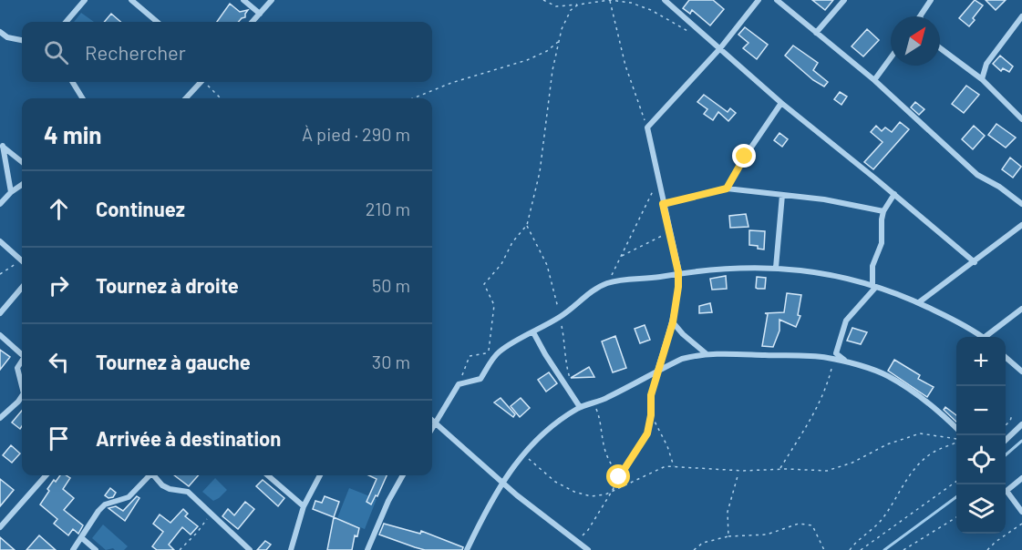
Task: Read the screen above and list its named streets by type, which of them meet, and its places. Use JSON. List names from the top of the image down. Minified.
{"north":"top right","page":{"search":"Rechercher","heading":["4 min","À pied · 290 m"],"list":[["Continuez","210 m"],["Tournez à droite","50 m"],["Tournez à gauche","30 m"],"Arrivée à destination"],"map_buttons":["+","−"]}}
